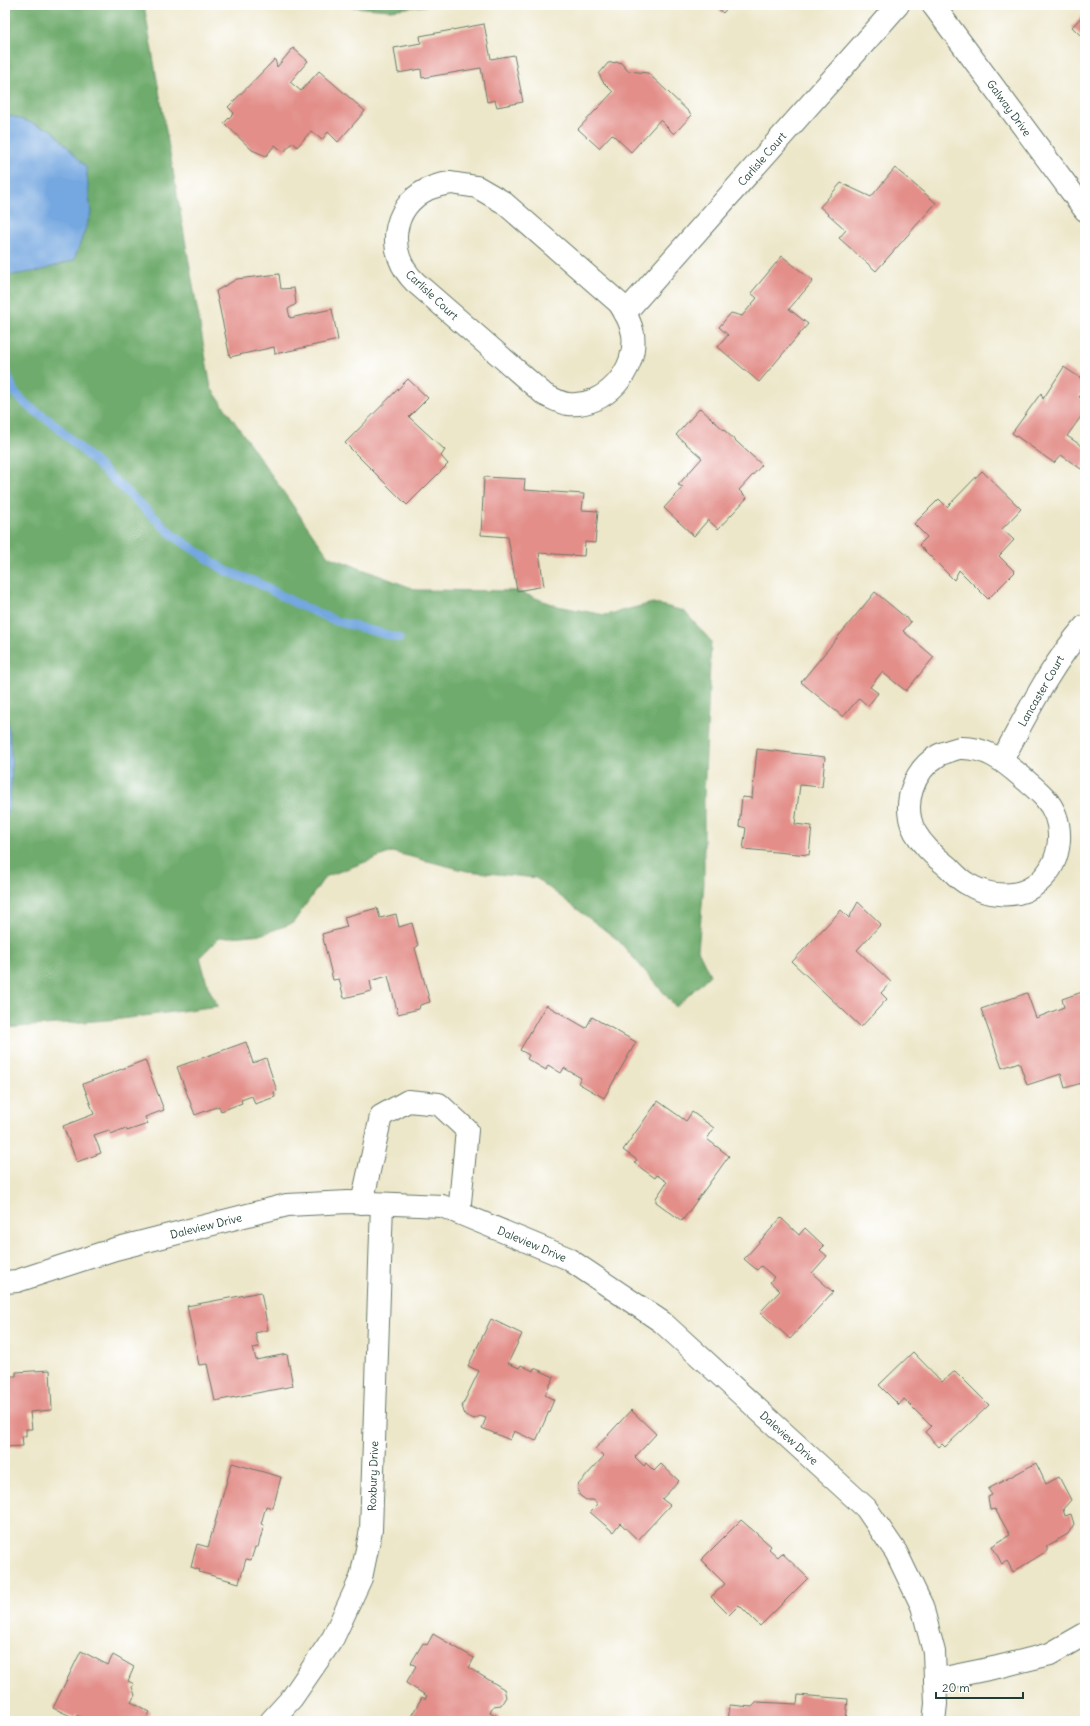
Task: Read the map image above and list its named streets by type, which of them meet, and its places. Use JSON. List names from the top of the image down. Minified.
{"streets":{"street":["Galway Drive","Carlisle Court","Lancaster Court","Daleview Drive","Roxbury Drive"]},"crossings":[["Daleview Drive","Roxbury Drive"]],"scale_bar":"20 m"}
